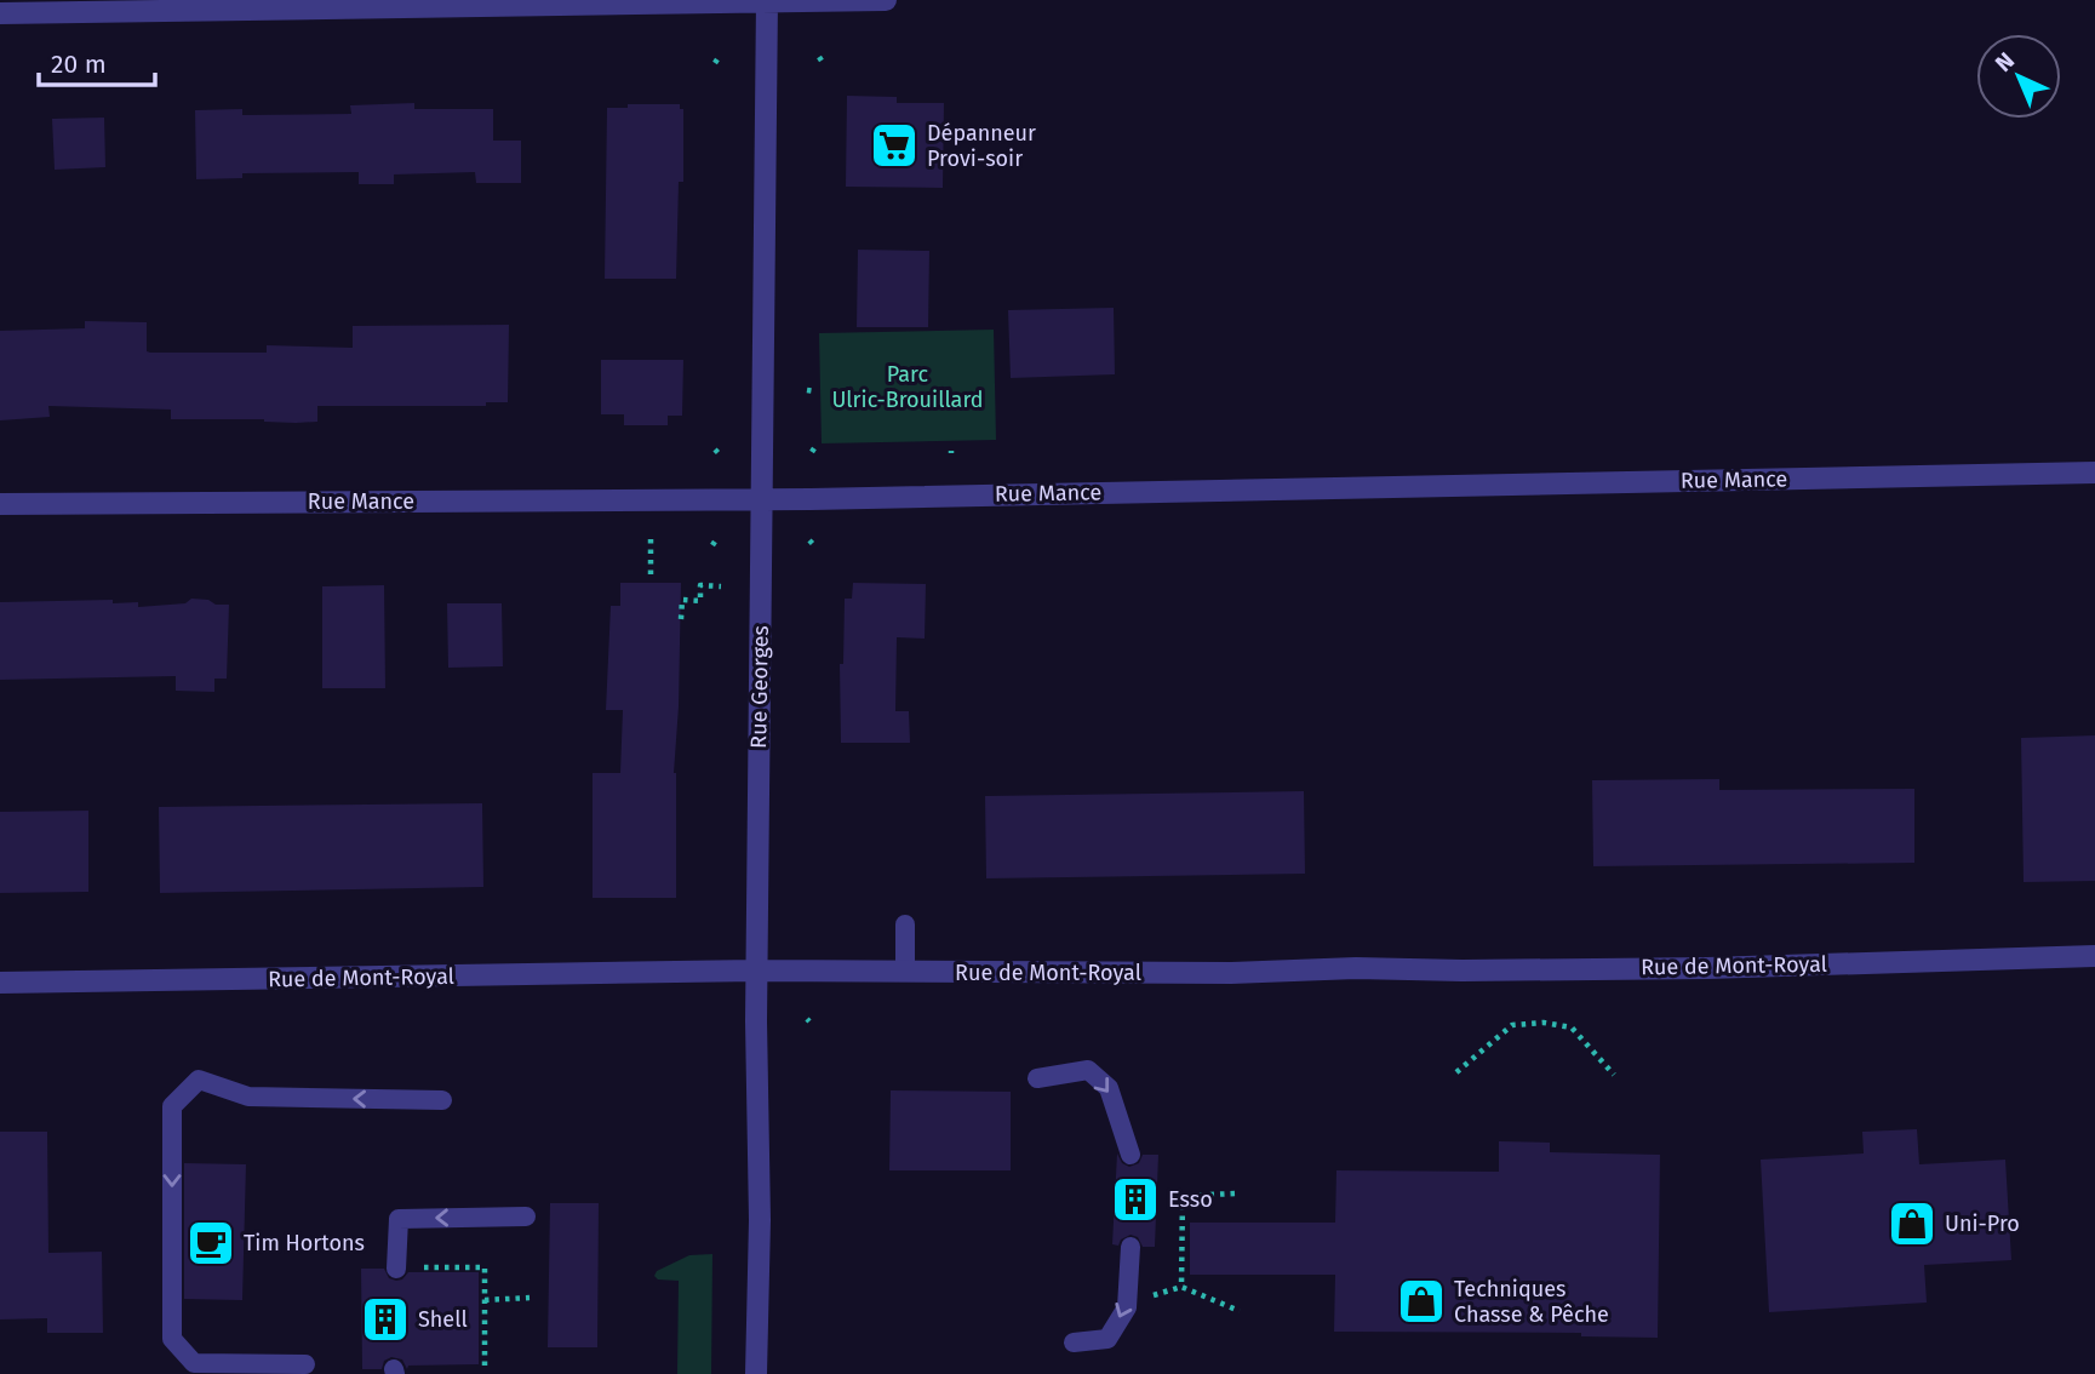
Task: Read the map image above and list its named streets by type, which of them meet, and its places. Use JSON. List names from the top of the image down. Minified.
{"streets":{"street":["Rue Mance","Rue Georges","Rue de Mont-Royal"]},"crossings":[["Rue Mance","Rue Georges"],["Rue Georges","Rue de Mont-Royal"]],"parks":["Parc Ulric-Brouillard"],"places":{"supermarket":["Dépanneur Provi-soir"],"building":["Esso","Shell"],"shop":["Uni-Pro","Techniques Chasse & Pêche"],"cafe":["Tim Hortons"]},"scale_bar":"20 m","north":"top left"}
